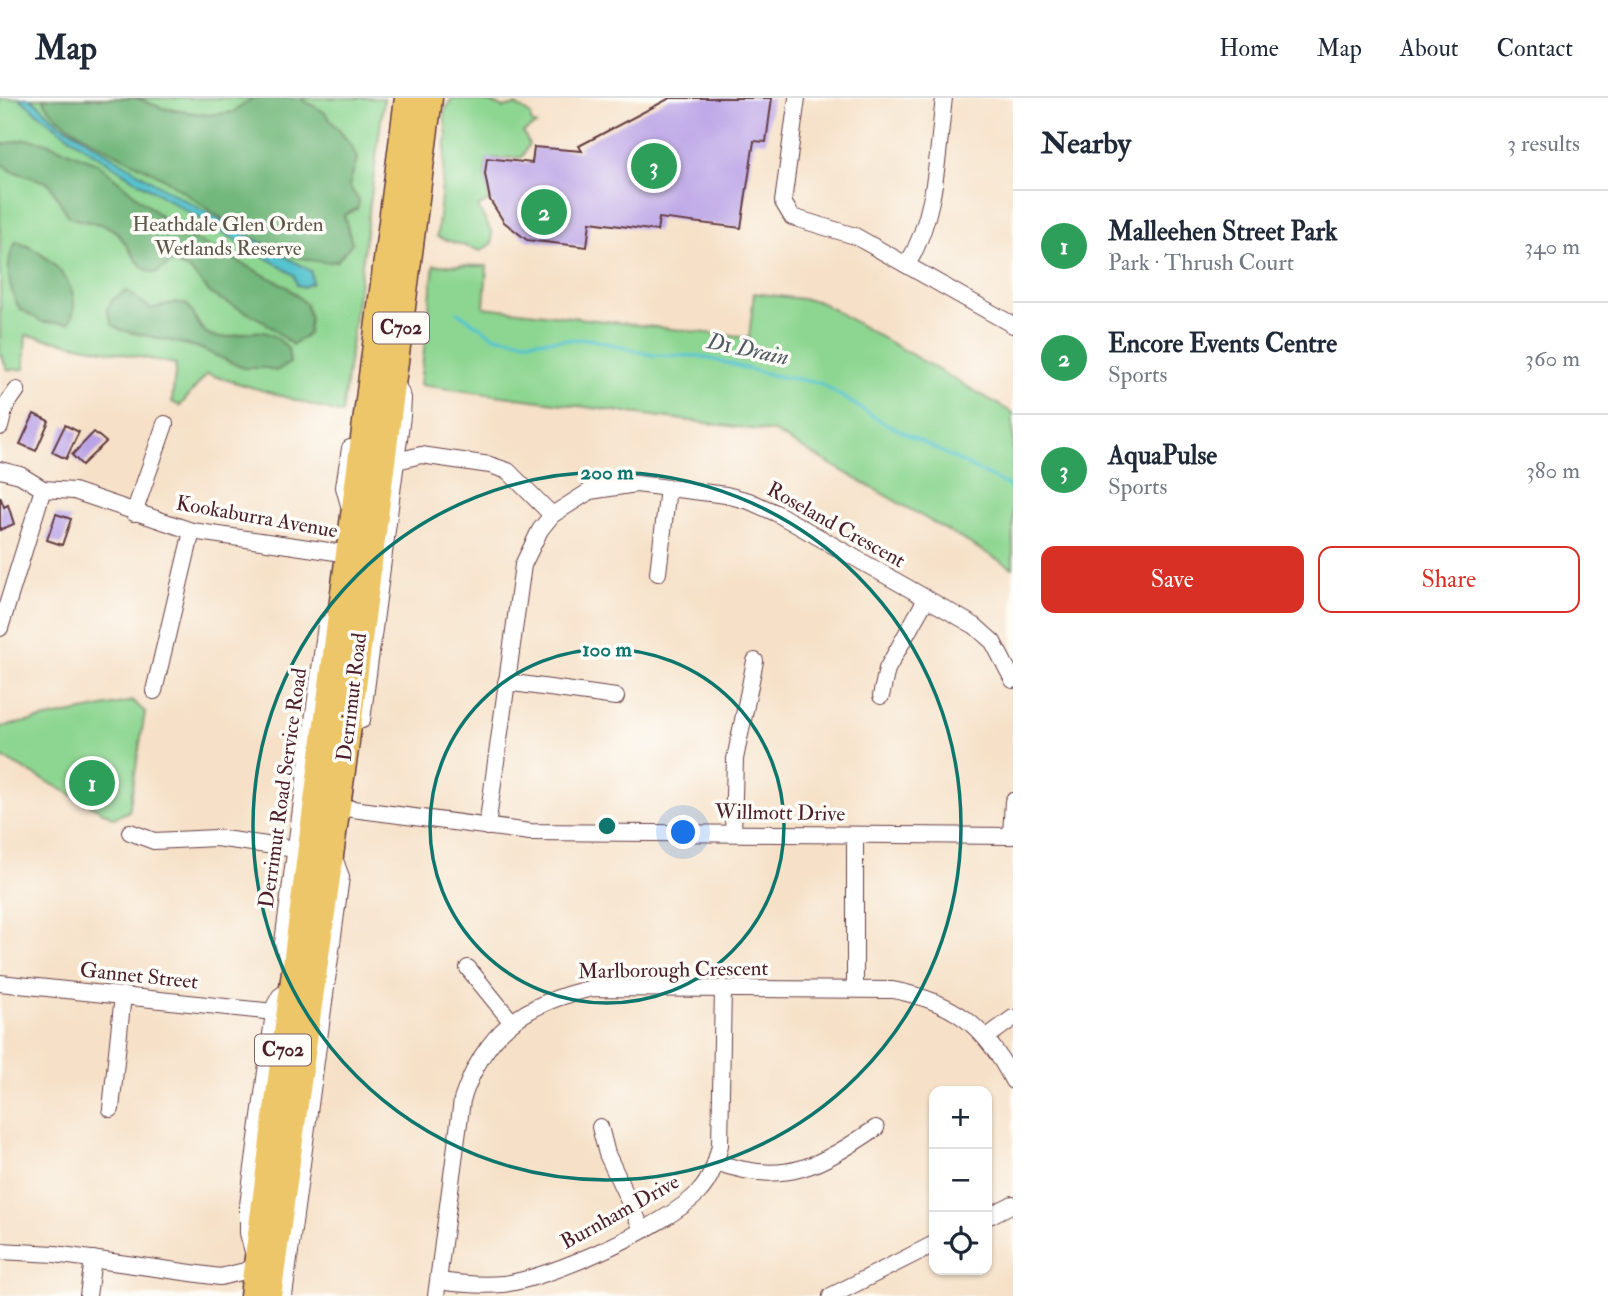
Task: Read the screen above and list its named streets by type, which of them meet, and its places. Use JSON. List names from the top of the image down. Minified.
{"streets":{"highway":["C702","Derrimut Road"],"street":["Kookaburra Avenue","Roseland Crescent","Derrimut Road Service Road","Willmott Drive","Marlborough Crescent","Gannet Street","Burnham Drive"]},"crossings":[["C702","Gannet Street"],["Kookaburra Avenue","Derrimut Road"],["Roseland Crescent","Willmott Drive"],["Derrimut Road","Derrimut Road Service Road"],["Derrimut Road","Willmott Drive"],["Marlborough Crescent","Burnham Drive"]],"water":["D1 Drain"],"parks":["Heathdale Glen Orden Wetlands Reserve"],"page":{"header":"Map","nav":["Home","Map","About","Contact"],"heading":["Nearby","3 results"],"pins":["3","2","1"],"list":[{"mark":"1","name":"Malleehen Street Park","note":"Park · Thrush Court","value":"340 m"},{"mark":"2","name":"Encore Events Centre","note":"Sports","value":"360 m"},{"mark":"3","name":"AquaPulse","note":"Sports","value":"380 m"}],"buttons":["Save","Share"],"map_buttons":["+","−"]},"rings":["200 m","100 m"]}
